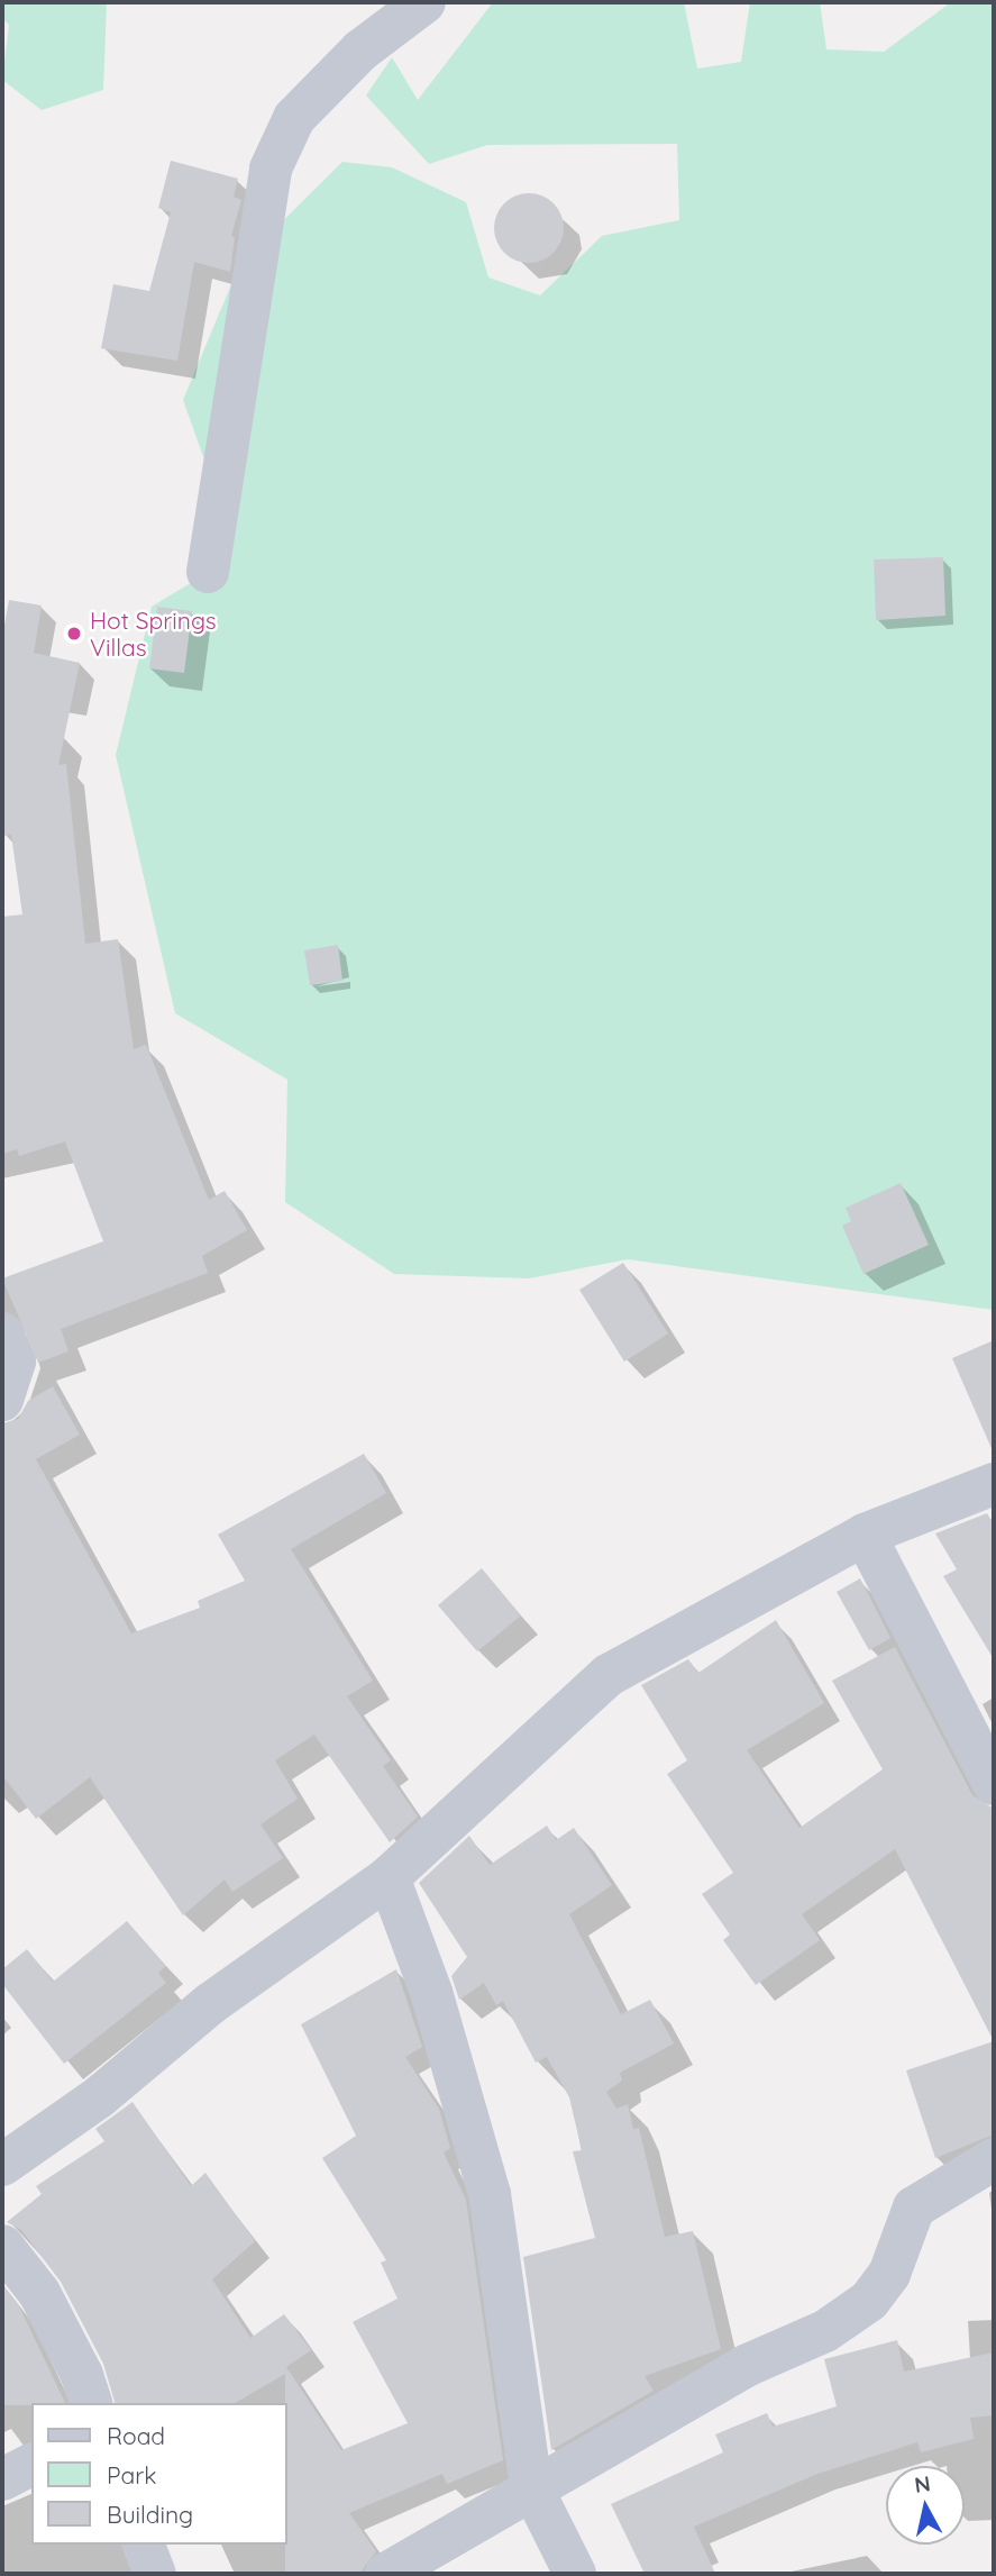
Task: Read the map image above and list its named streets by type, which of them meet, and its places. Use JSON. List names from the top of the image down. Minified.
{"places":["Hot Springs Villas"],"legend":["Road","Park","Building"],"north":"top"}
